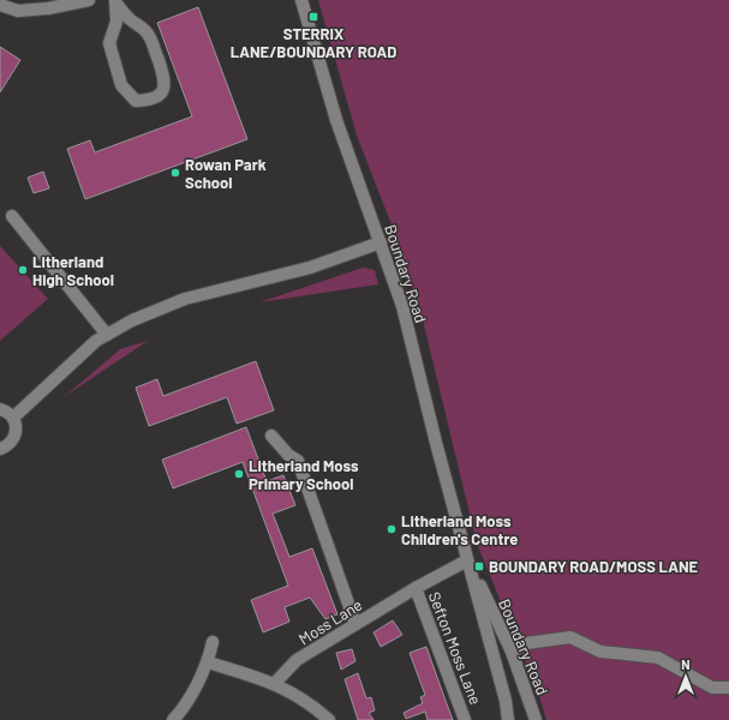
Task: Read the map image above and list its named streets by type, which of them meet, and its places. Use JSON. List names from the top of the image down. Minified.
{"streets":{"street":["Boundary Road","Moss Lane","Sefton Moss Lane"]},"crossings":[["Boundary Road","Moss Lane"],["Moss Lane","Sefton Moss Lane"]],"places":{"transit":["STERRIX LANE/BOUNDARY ROAD","BOUNDARY ROAD/MOSS LANE"],"other":["Rowan Park School","Litherland High School","Litherland Moss Primary School","Litherland Moss Children's Centre"]},"north":"top"}
